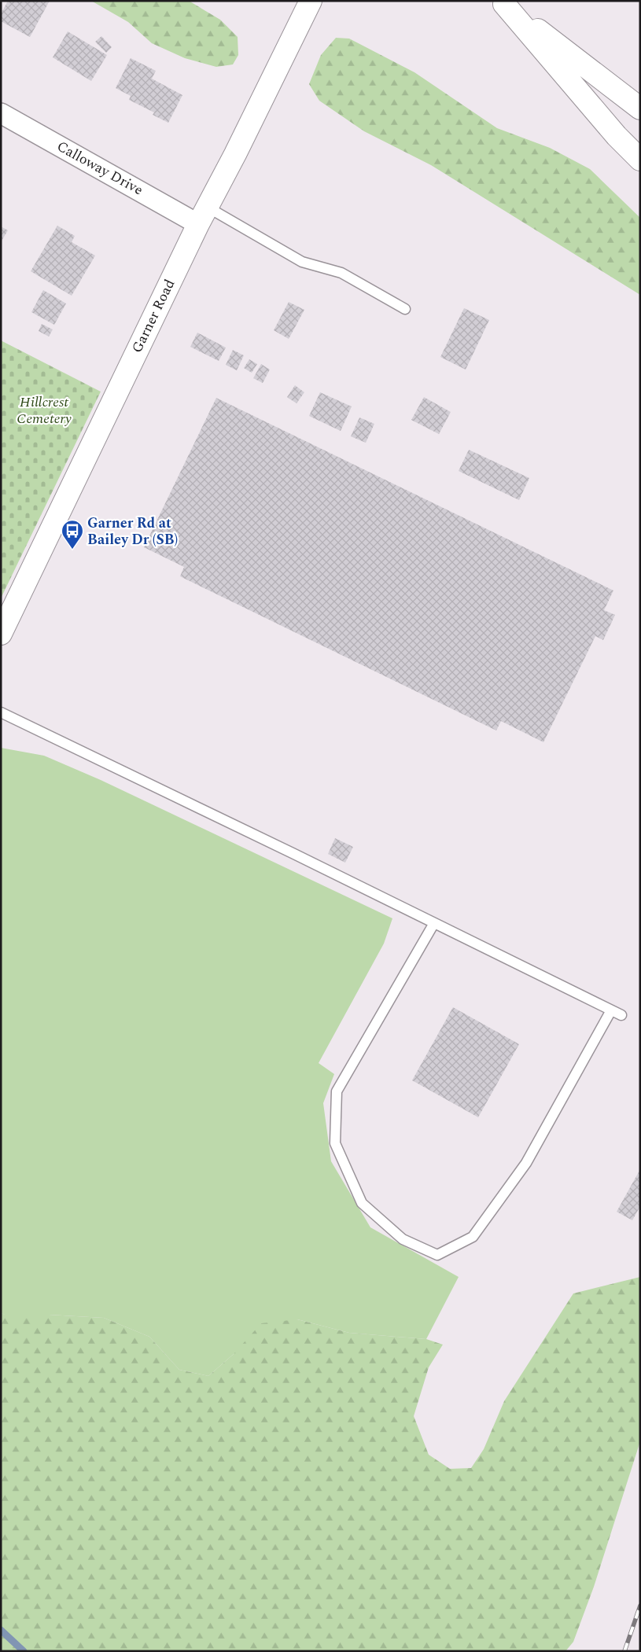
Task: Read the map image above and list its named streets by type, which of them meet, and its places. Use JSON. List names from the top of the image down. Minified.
{"streets":{"main road":["Garner Road"],"street":["Calloway Drive"]},"crossings":[["Calloway Drive","Garner Road"]],"parks":["Hillcrest Cemetery"],"places":{"bus stop":["Garner Rd at Bailey Dr (SB)"]}}
